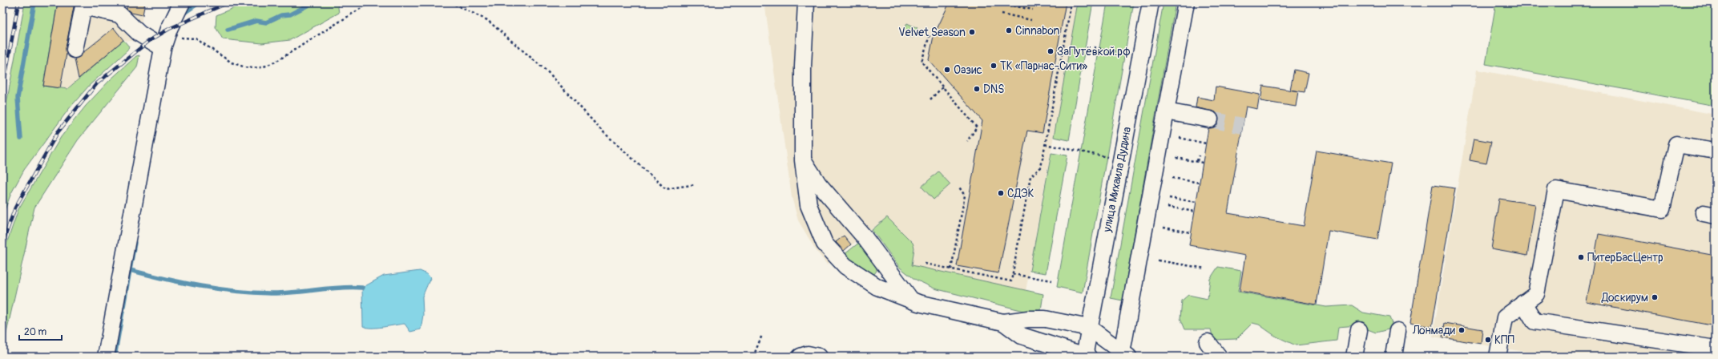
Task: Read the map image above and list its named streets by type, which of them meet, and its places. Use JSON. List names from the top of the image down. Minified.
{"streets":{"street":["улица Михаила Дудина"]},"places":["Cinnabon","Velvet Season","ЗаПутёвкой.рф","ТК «Парнас-Сити»","Оазис","DNS","СДЭК","ПитерБасЦентр","Доскирум","Лонмади","КПП"],"scale_bar":"20 m"}
